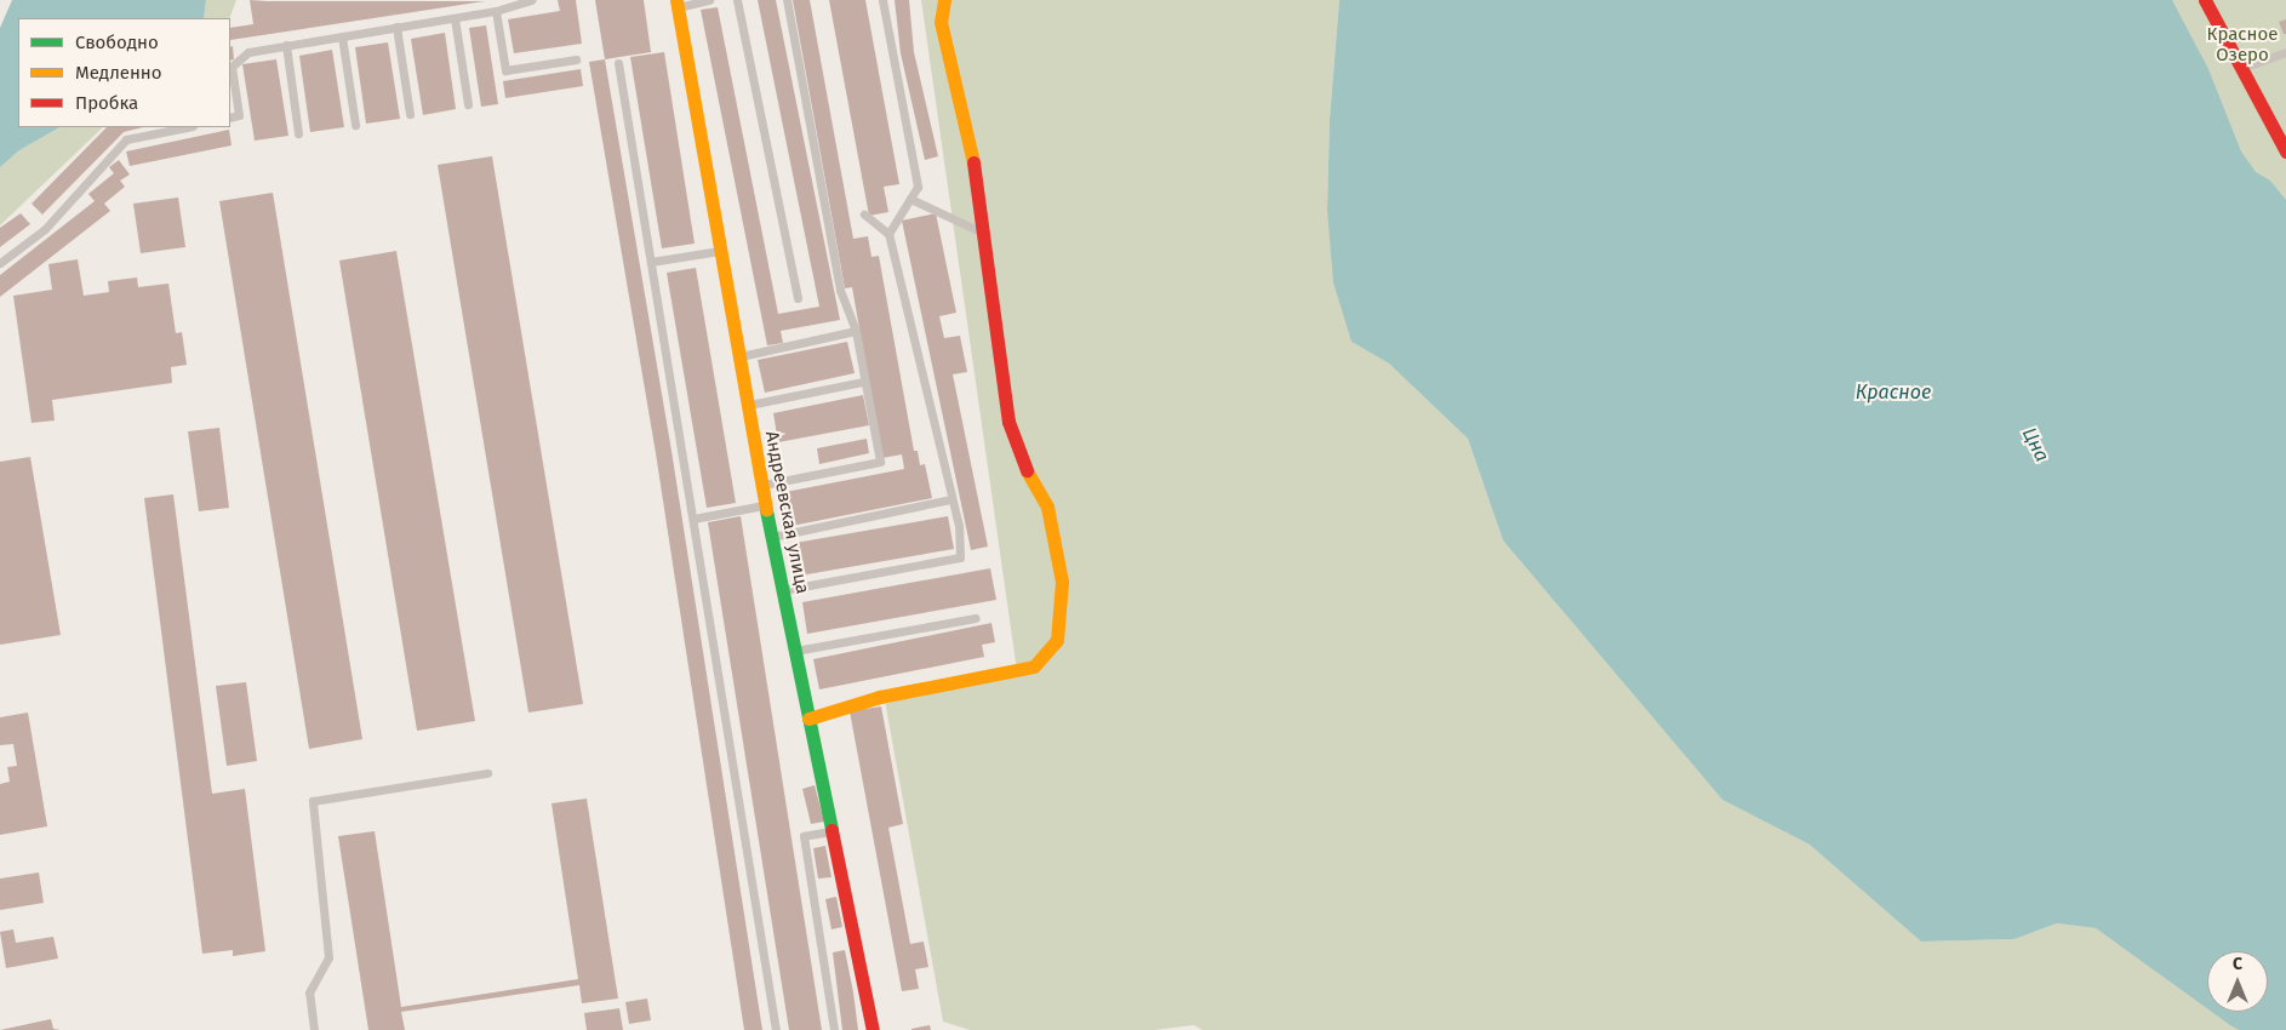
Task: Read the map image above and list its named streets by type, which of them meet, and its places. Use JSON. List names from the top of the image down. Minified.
{"streets":{"street":["Андреевская улица"]},"water":["Красное","Цна"],"parks":["Красное Озеро"],"legend":["Свободно","Медленно","Пробка"],"north":"top"}
